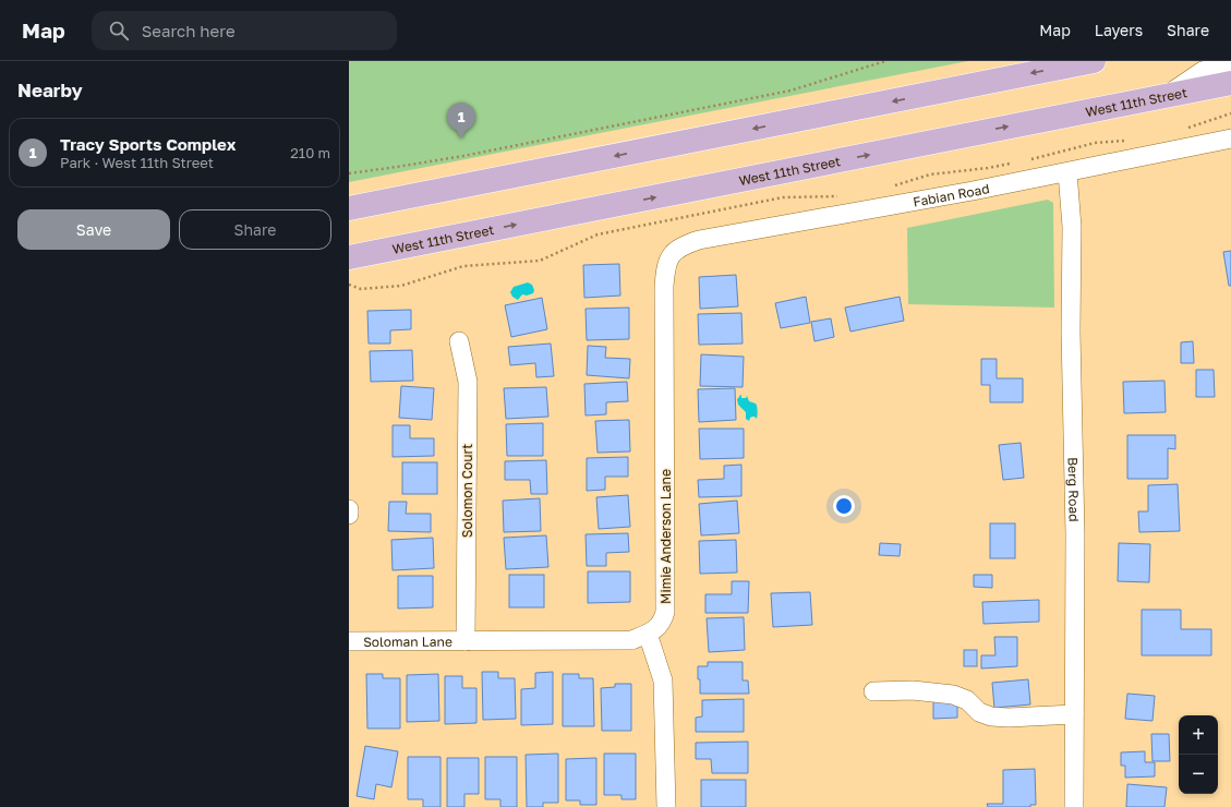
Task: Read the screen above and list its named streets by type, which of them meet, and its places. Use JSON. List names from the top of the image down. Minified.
{"streets":{"main road":["West 11th Street"],"street":["Fabian Road","Berg Road","Solomon Court","Mimie Anderson Lane","Soloman Lane"]},"crossings":[["Fabian Road","Berg Road"],["Fabian Road","Mimie Anderson Lane"],["Solomon Court","Mimie Anderson Lane"],["Solomon Court","Soloman Lane"],["Mimie Anderson Lane","Soloman Lane"]],"page":{"header":"Map","search":"Search here","nav":["Map","Layers","Share"],"heading":"Nearby","pins":"1","list":[{"mark":"1","name":"Tracy Sports Complex","note":"Park · West 11th Street","value":"210 m"}],"buttons":["Save","Share"],"map_buttons":["+","−"]}}
